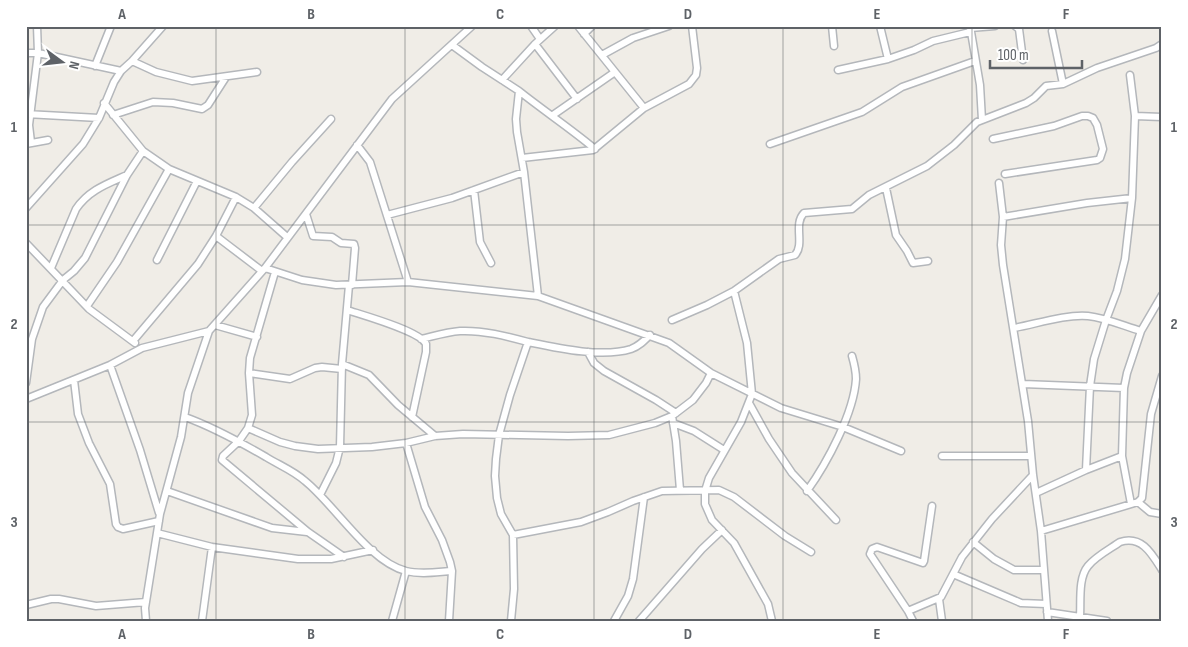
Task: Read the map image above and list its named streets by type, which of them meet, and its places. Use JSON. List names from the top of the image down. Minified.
{"scale_bar":"100 m","north":"right","grid":{"columns":["A","B","C","D","E","F"],"rows":["1","2","3"]}}
